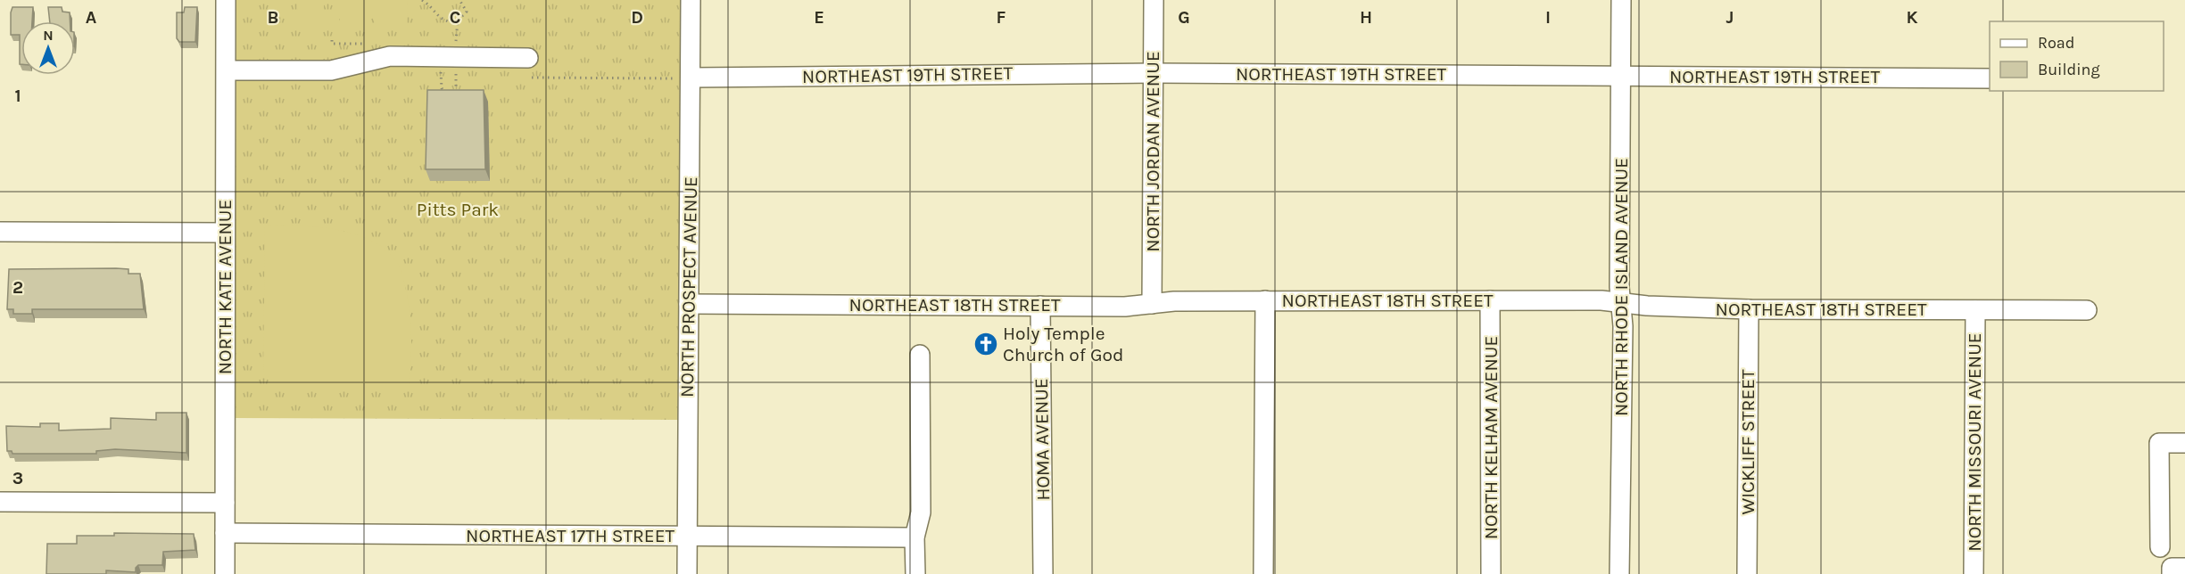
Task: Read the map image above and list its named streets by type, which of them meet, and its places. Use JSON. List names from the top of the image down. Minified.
{"streets":{"street":["NORTHEAST 19TH STREET","NORTH JORDAN AVENUE","NORTH KATE AVENUE","NORTH PROSPECT AVENUE","NORTH RHODE ISLAND AVENUE","NORTHEAST 18TH STREET","NORTH KELHAM AVENUE","HOMA AVENUE","WICKLIFF STREET","NORTH MISSOURI AVENUE","NORTHEAST 17TH STREET"]},"crossings":[["NORTHEAST 19TH STREET","NORTH JORDAN AVENUE"],["NORTHEAST 19TH STREET","NORTH PROSPECT AVENUE"],["NORTHEAST 19TH STREET","NORTH RHODE ISLAND AVENUE"],["NORTH JORDAN AVENUE","NORTHEAST 18TH STREET"],["NORTH KATE AVENUE","NORTHEAST 17TH STREET"],["NORTH PROSPECT AVENUE","NORTHEAST 18TH STREET"],["NORTH PROSPECT AVENUE","NORTHEAST 17TH STREET"],["NORTH RHODE ISLAND AVENUE","NORTHEAST 18TH STREET"],["NORTHEAST 18TH STREET","NORTH KELHAM AVENUE"],["NORTHEAST 18TH STREET","HOMA AVENUE"],["NORTHEAST 18TH STREET","WICKLIFF STREET"],["NORTHEAST 18TH STREET","NORTH MISSOURI AVENUE"]],"parks":["Pitts Park"],"places":{"church":["Holy Temple Church of God"]},"legend":["Road","Building"],"north":"top","grid":{"columns":["A","B","C","D","E","F","G","H","I","J","K"],"rows":["1","2","3"]}}
